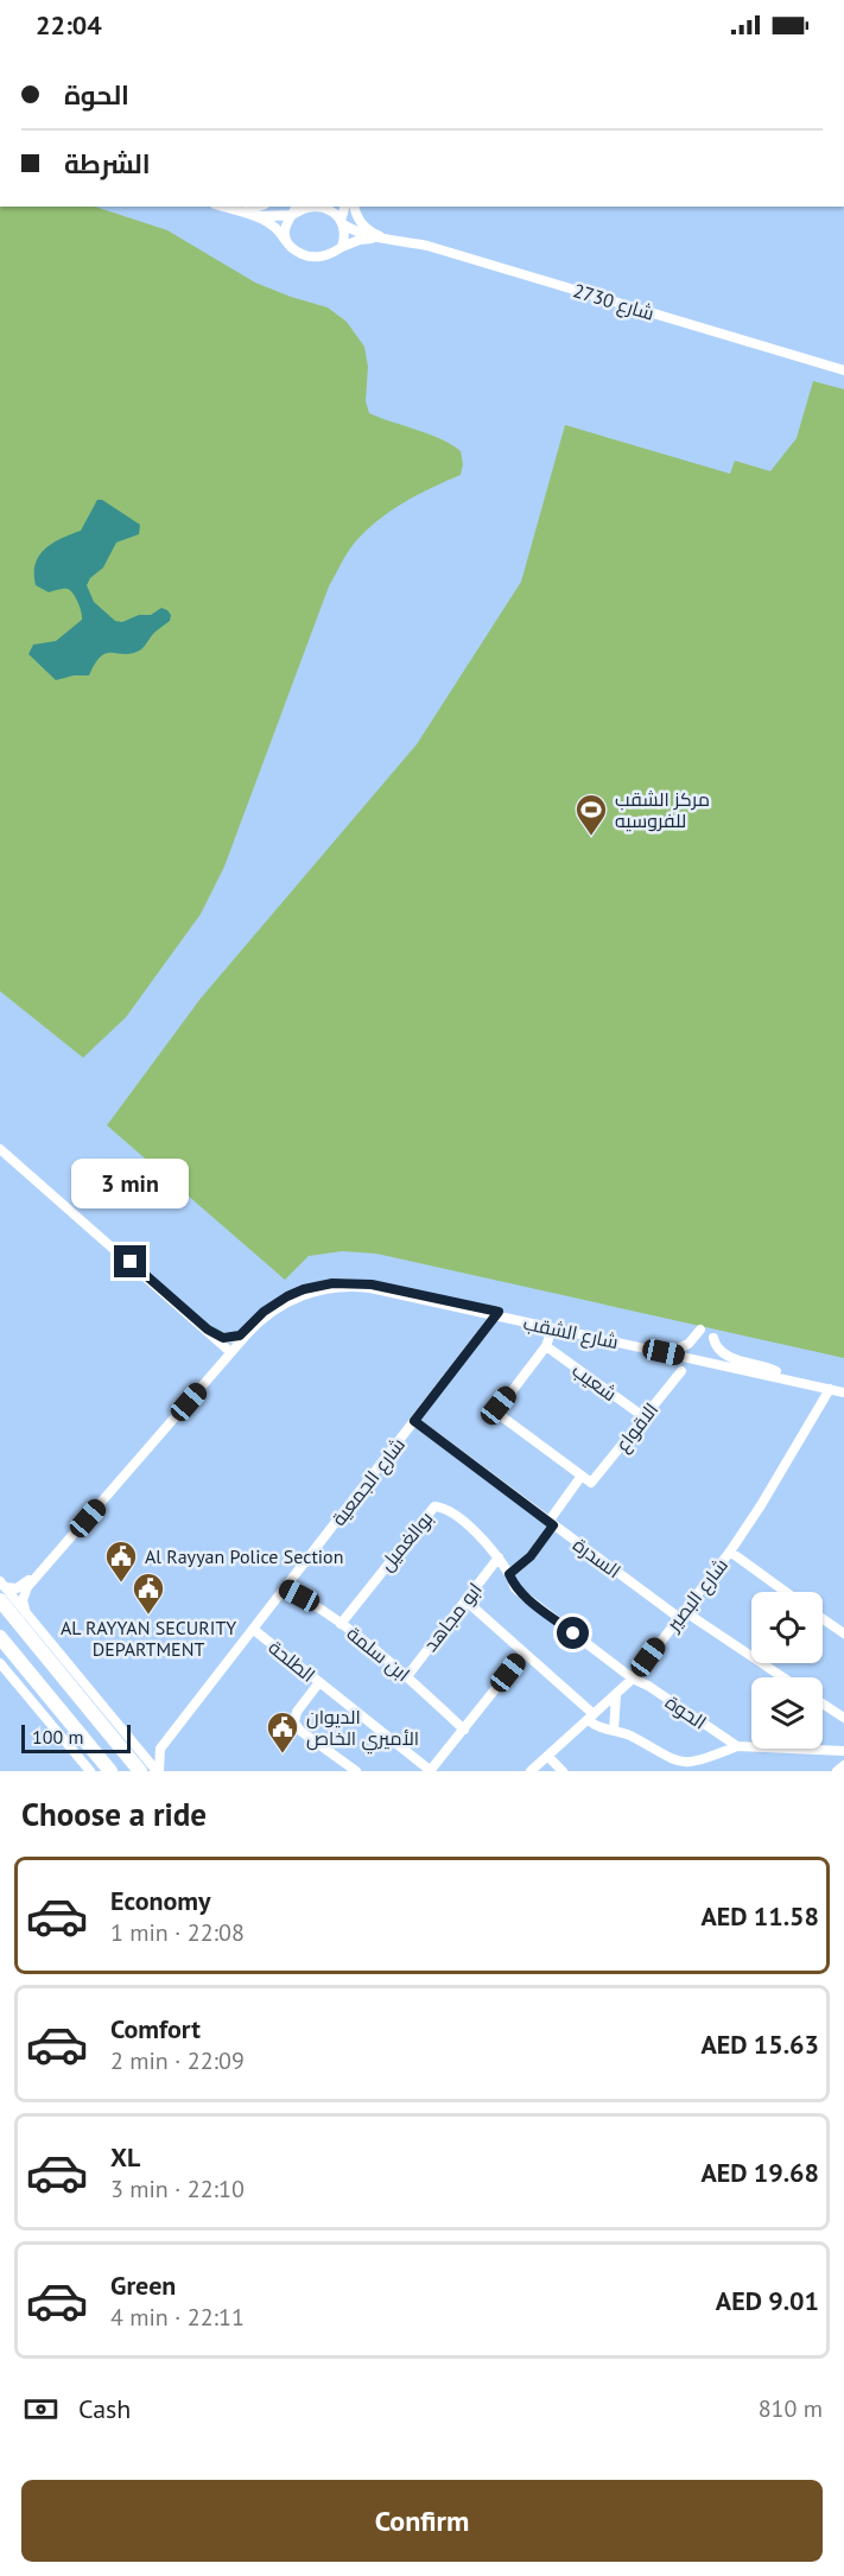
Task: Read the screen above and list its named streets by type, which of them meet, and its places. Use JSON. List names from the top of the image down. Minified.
{"streets":{"street":["شارع 2730","شارع الشقب","شعيب","الاقواع","شارع الجمعية","بوالغميل","السدرة","شارع البصير","ابو مجاهد","ابن سلمة","الطلحة","الحوة"]},"crossings":[["شارع الشقب","شارع الجمعية"],["شارع الشقب","شارع البصير"],["شعيب","الاقواع"],["شارع الجمعية","السدرة"],["شارع الجمعية","ابن سلمة"],["شارع الجمعية","الطلحة"],["بوالغميل","ابو مجاهد"],["بوالغميل","ابن سلمة"],["بوالغميل","الحوة"],["السدرة","شارع البصير"],["شارع البصير","الحوة"],["ابو مجاهد","ابن سلمة"]],"places":{"sports":["مركز الشقب للفروسيه"],"public building":["Al Rayyan Police Section","AL RAYYAN SECURITY DEPARTMENT","الديوان الأميري الخاص"]},"scale_bar":"100 m","page":{"status":"22:04","banner":["الحوة","الشرطة"],"bubble":"3 min","scale":"100 m","heading":"Choose a ride","list":[{"name":"Economy","note":"1 min · 22:08","value":"AED 11.58"},{"name":"Comfort","note":"2 min · 22:09","value":"AED 15.63"},{"name":"XL","note":"3 min · 22:10","value":"AED 19.68"},{"name":"Green","note":"4 min · 22:11","value":"AED 9.01"}],"pay":["Cash","810 m"],"buttons":"Confirm"}}
